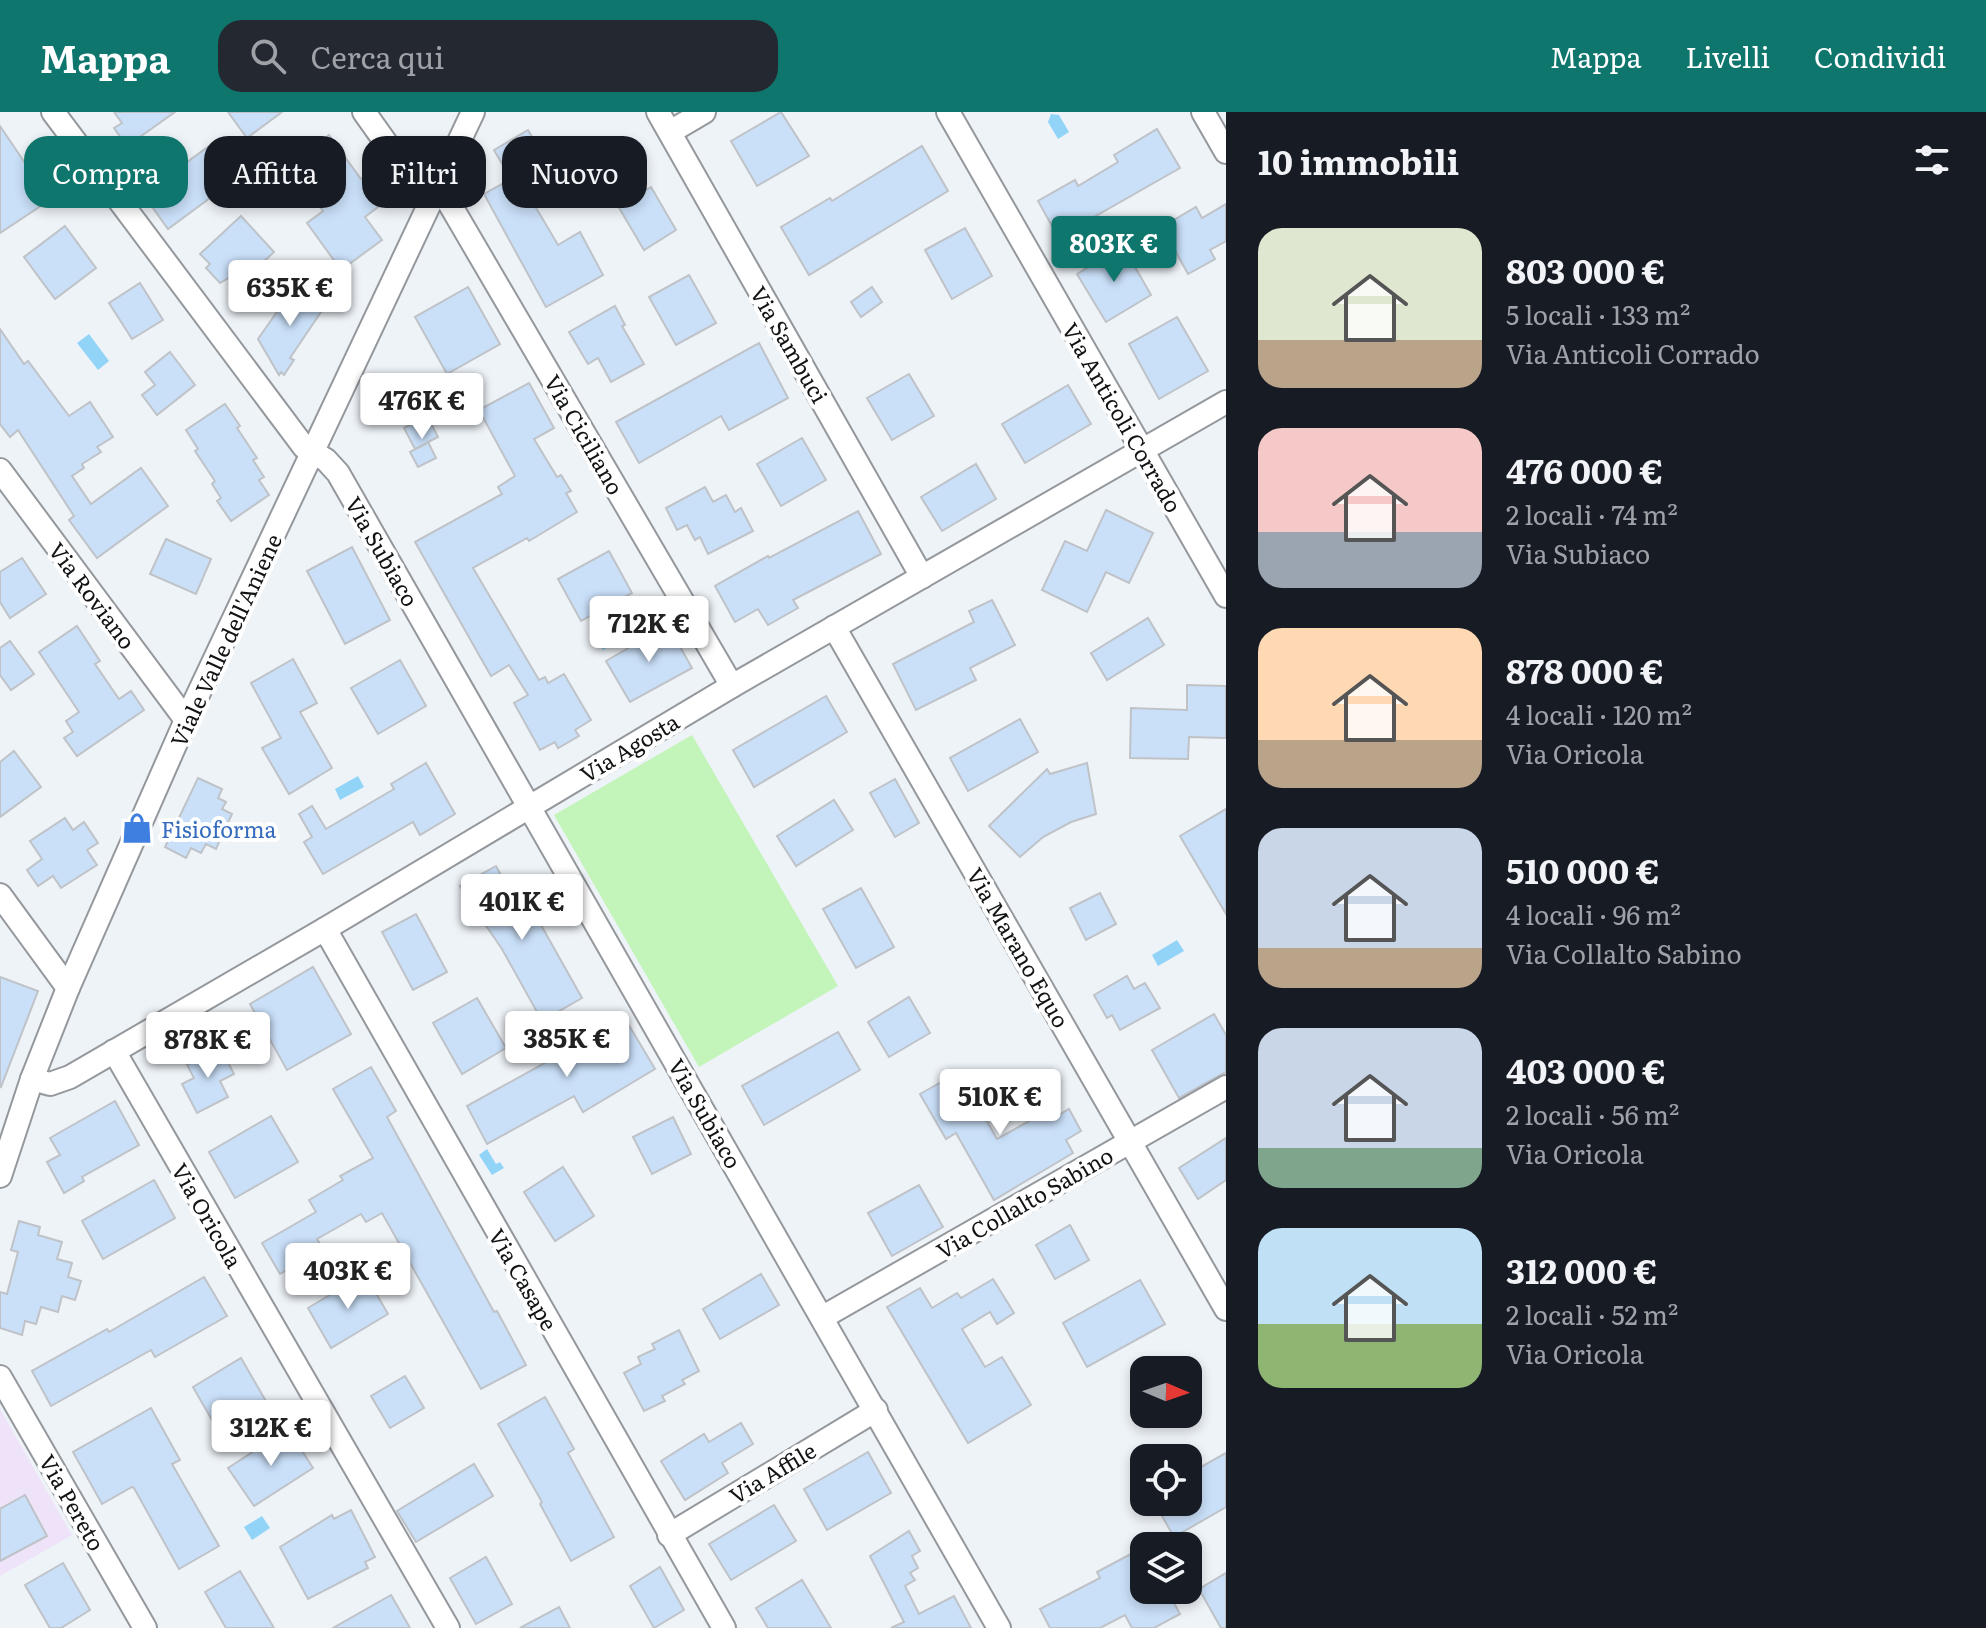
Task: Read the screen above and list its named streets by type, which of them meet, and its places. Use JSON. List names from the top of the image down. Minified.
{"streets":{"street":["Via Sambuci","Via Anticoli Corrado","Via Ciciliano","Via Subiaco","Via Roviano","Viale Valle dell'Aniene","Via Agosta","Via Marano Equo","Via Collalto Sabino","Via Oricola","Via Casape","Via Affile","Via Pereto"]},"crossings":[["Via Sambuci","Via Agosta"],["Via Anticoli Corrado","Via Agosta"],["Via Ciciliano","Via Agosta"],["Via Subiaco","Viale Valle dell'Aniene"],["Via Subiaco","Via Agosta"],["Via Subiaco","Via Collalto Sabino"],["Via Subiaco","Via Affile"],["Via Roviano","Viale Valle dell'Aniene"],["Viale Valle dell'Aniene","Via Agosta"],["Via Agosta","Via Marano Equo"],["Via Agosta","Via Oricola"],["Via Agosta","Via Casape"],["Via Marano Equo","Via Collalto Sabino"],["Via Casape","Via Affile"]],"places":{"shop":["Fisioforma"]},"north":"right","page":{"header":"Mappa","search":"Cerca qui","nav":["Mappa","Livelli","Condividi"],"heading":"10 immobili","chip":["Compra","Affitta","Filtri","Nuovo"],"list":[{"name":"803 000 €","note":"5 locali · 133 m² · Via Anticoli Corrado"},{"name":"476 000 €","note":"2 locali · 74 m² · Via Subiaco"},{"name":"878 000 €","note":"4 locali · 120 m² · Via Oricola"},{"name":"510 000 €","note":"4 locali · 96 m² · Via Collalto Sabino"},{"name":"403 000 €","note":"2 locali · 56 m² · Via Oricola"},{"name":"312 000 €","note":"2 locali · 52 m² · Via Oricola"}],"price":["803K €","635K €","476K €","712K €","401K €","385K €","878K €","510K €","403K €","312K €"]}}
